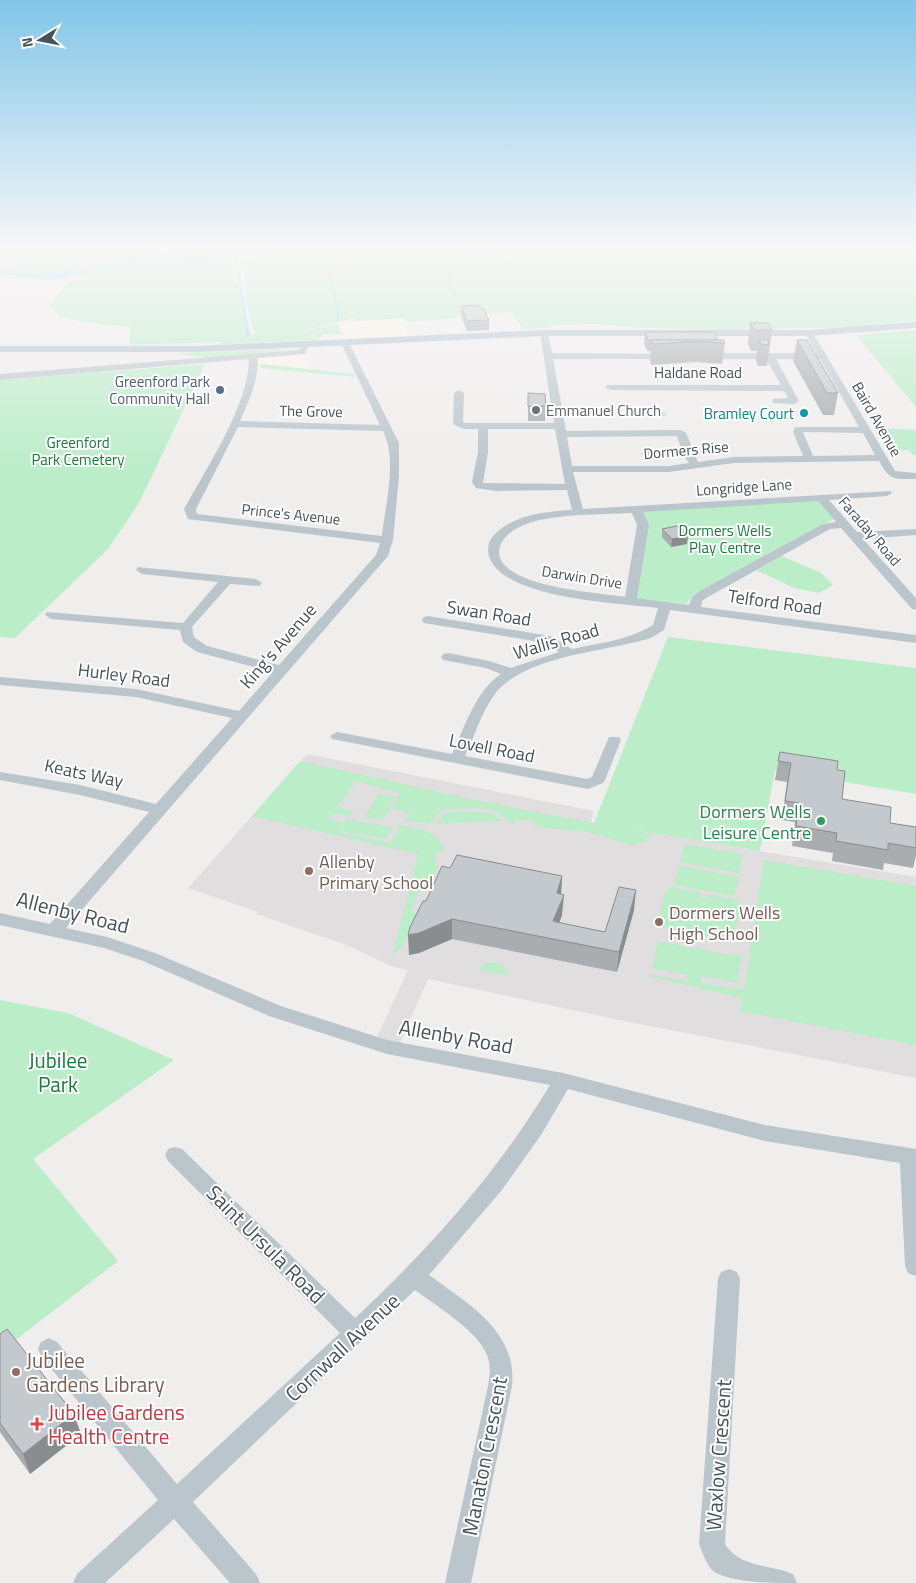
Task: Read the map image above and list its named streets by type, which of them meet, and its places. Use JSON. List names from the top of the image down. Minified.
{"streets":{"street":["Haldane Road","The Grove","Baird Avenue","Dormers Rise","Longridge Lane","Prince's Avenue","Faraday Road","Darwin Drive","Telford Road","Swan Road","Wallis Road","King's Avenue","Hurley Road","Lovell Road","Keats Way","Allenby Road","Saint Ursula Road","Cornwall Avenue","Waxlow Crescent","Manaton Crescent"]},"crossings":[["The Grove","Prince's Avenue"],["The Grove","King's Avenue"],["Baird Avenue","Dormers Rise"],["Longridge Lane","Faraday Road"],["Longridge Lane","Darwin Drive"],["Prince's Avenue","King's Avenue"],["Darwin Drive","Telford Road"],["Telford Road","Wallis Road"],["Swan Road","Wallis Road"],["Wallis Road","Lovell Road"],["King's Avenue","Hurley Road"],["King's Avenue","Keats Way"],["King's Avenue","Allenby Road"],["Allenby Road","Cornwall Avenue"],["Saint Ursula Road","Cornwall Avenue"],["Cornwall Avenue","Manaton Crescent"]],"parks":["Greenford Park Cemetery","Dormers Wells Play Centre","Jubilee Park"],"places":{"other":["Greenford Park Community Hall","Emmanuel Church","Bramley Court","Dormers Wells Leisure Centre","Allenby Primary School","Dormers Wells High School","Jubilee Gardens Library"],"health":["Jubilee Gardens Health Centre"]},"north":"left"}
